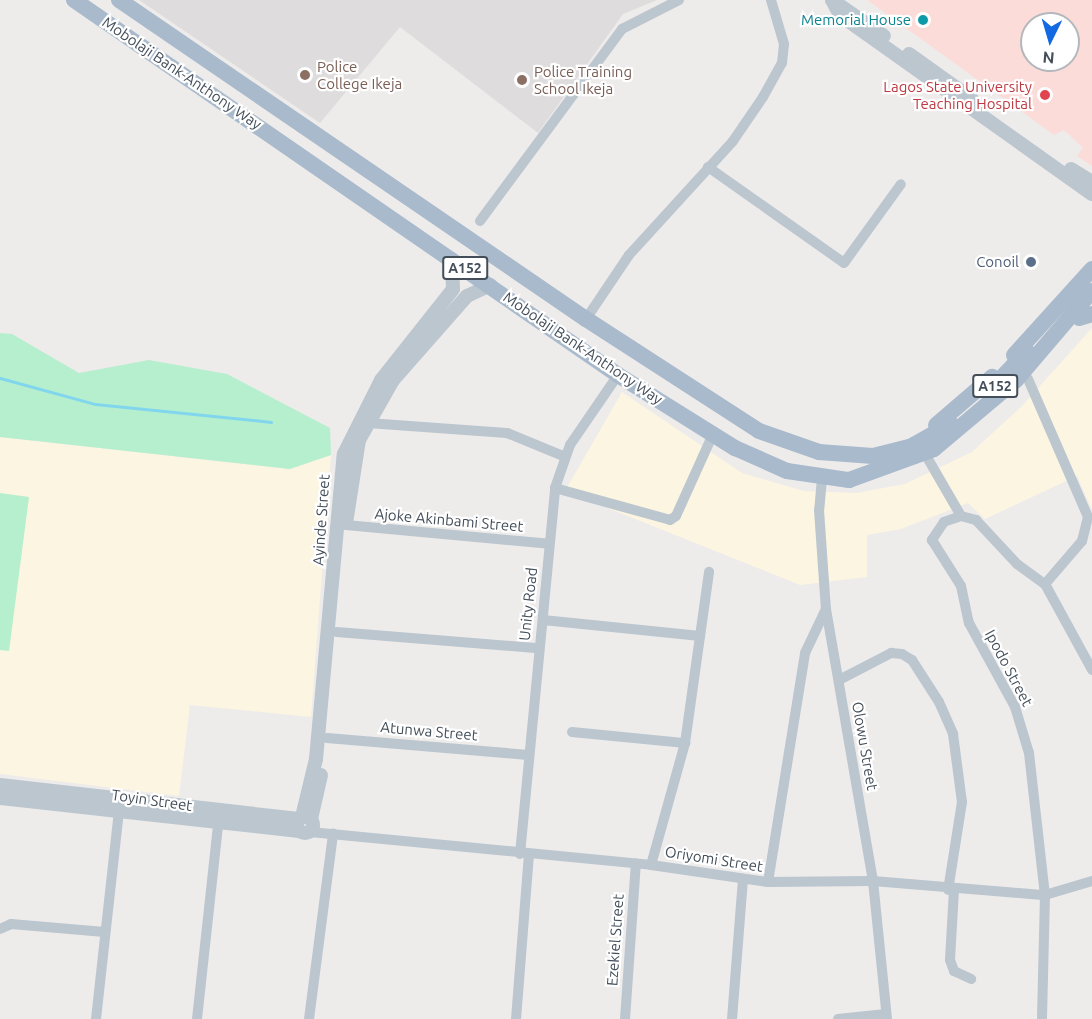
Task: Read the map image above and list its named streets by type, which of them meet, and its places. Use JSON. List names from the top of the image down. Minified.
{"streets":{"main road":["Mobolaji Bank-Anthony Way","A152"],"street":["Ayinde Street","Ajoke Akinbami Street","Unity Road","Ipodo Street","Atunwa Street","Olowu Street","Toyin Street","Oriyomi Street","Ezekiel Street"]},"crossings":[["Mobolaji Bank-Anthony Way","Ayinde Street"],["Mobolaji Bank-Anthony Way","Unity Road"],["Mobolaji Bank-Anthony Way","Olowu Street"],["Ayinde Street","Ajoke Akinbami Street"],["Ayinde Street","Atunwa Street"],["Ayinde Street","Toyin Street"],["Ajoke Akinbami Street","Unity Road"],["Unity Road","Atunwa Street"],["Unity Road","Oriyomi Street"],["Ipodo Street","Oriyomi Street"],["Olowu Street","Oriyomi Street"],["Toyin Street","Oriyomi Street"],["Oriyomi Street","Ezekiel Street"]],"places":["Memorial House","Police College Ikeja","Police Training School Ikeja","Lagos State University Teaching Hospital","Conoil"],"north":"bottom"}
